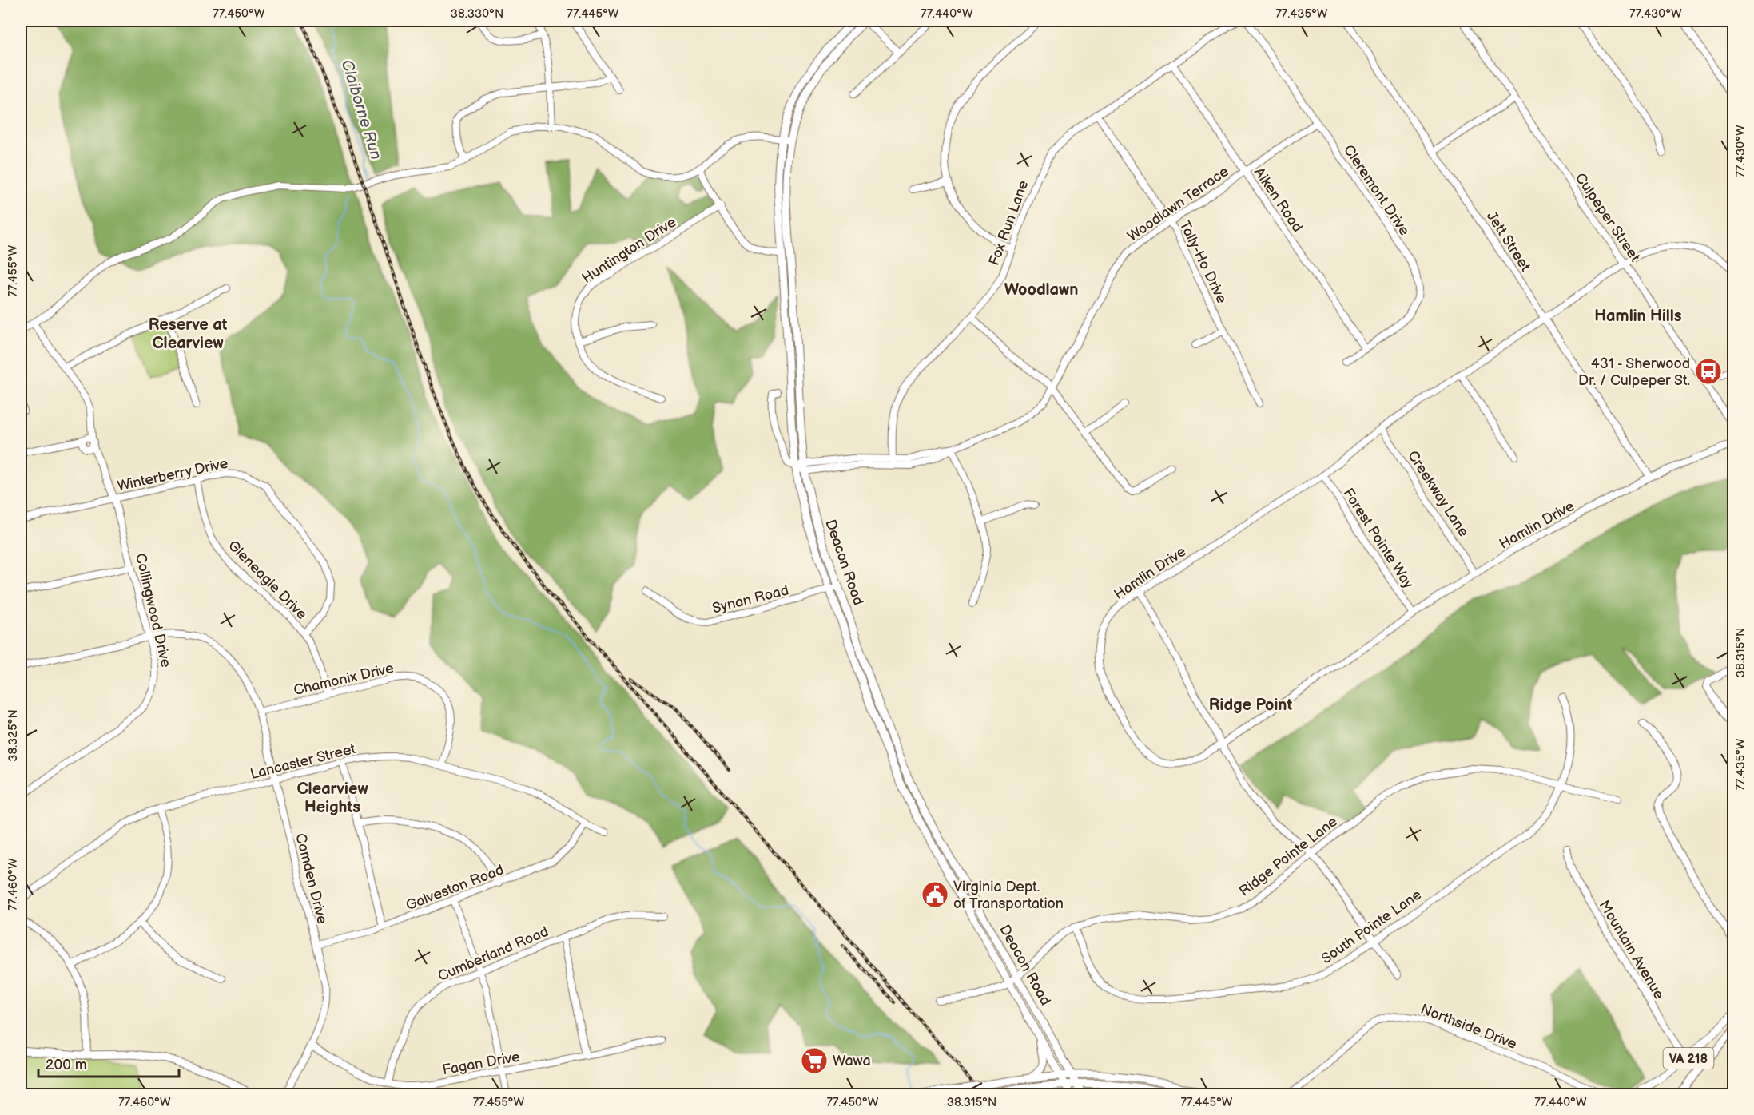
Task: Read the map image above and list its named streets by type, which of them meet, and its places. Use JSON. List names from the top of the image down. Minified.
{"streets":{"main road":["Deacon Road","VA 218"],"street":["Cleremont Drive","Aiken Road","Woodlawn Terrace","Culpeper Street","Fox Run Lane","Jett Street","Huntington Drive","Tally-Ho Drive","Winterberry Drive","Creekway Lane","Hamlin Drive","Forest Pointe Way","Gleneagle Drive","Synan Road","Collingwood Drive","Chamonix Drive","Lancaster Street","Ridge Pointe Lane","Camden Drive","Galveston Road","South Pointe Lane","Mountain Avenue","Cumberland Road","Northside Drive","Fagan Drive"]},"crossings":[["Cleremont Drive","Aiken Road"],["Cleremont Drive","Woodlawn Terrace"],["Aiken Road","Woodlawn Terrace"],["Aiken Road","Fox Run Lane"],["Woodlawn Terrace","Fox Run Lane"],["Woodlawn Terrace","Tally-Ho Drive"],["Woodlawn Terrace","Deacon Road"],["Culpeper Street","Hamlin Drive"],["Fox Run Lane","Tally-Ho Drive"],["Jett Street","Hamlin Drive"],["Winterberry Drive","Gleneagle Drive"],["Winterberry Drive","Collingwood Drive"],["Creekway Lane","Hamlin Drive"],["Hamlin Drive","Forest Pointe Way"],["Deacon Road","Synan Road"],["Deacon Road","Ridge Pointe Lane"],["Gleneagle Drive","Chamonix Drive"],["Collingwood Drive","Camden Drive"],["Chamonix Drive","Lancaster Street"],["Chamonix Drive","Camden Drive"],["Lancaster Street","Camden Drive"],["Lancaster Street","Galveston Road"],["Ridge Pointe Lane","South Pointe Lane"],["Camden Drive","Galveston Road"],["Camden Drive","Fagan Drive"],["Mountain Avenue","VA 218"],["Cumberland Road","Fagan Drive"]],"districts":["Woodlawn","Hamlin Hills","Reserve at Clearview","Ridge Point","Clearview Heights"],"water":["Claiborne Run"],"places":{"bus stop":["431 - Sherwood Dr. / Culpeper St."],"public building":["Virginia Dept. of Transportation"],"supermarket":["Wawa"]},"scale_bar":"200 m","coordinates":["77.450°W","38.330°N","77.445°W","77.440°W","77.435°W","77.430°W","77.455°W","38.315°N","38.325°N","77.460°W"]}
